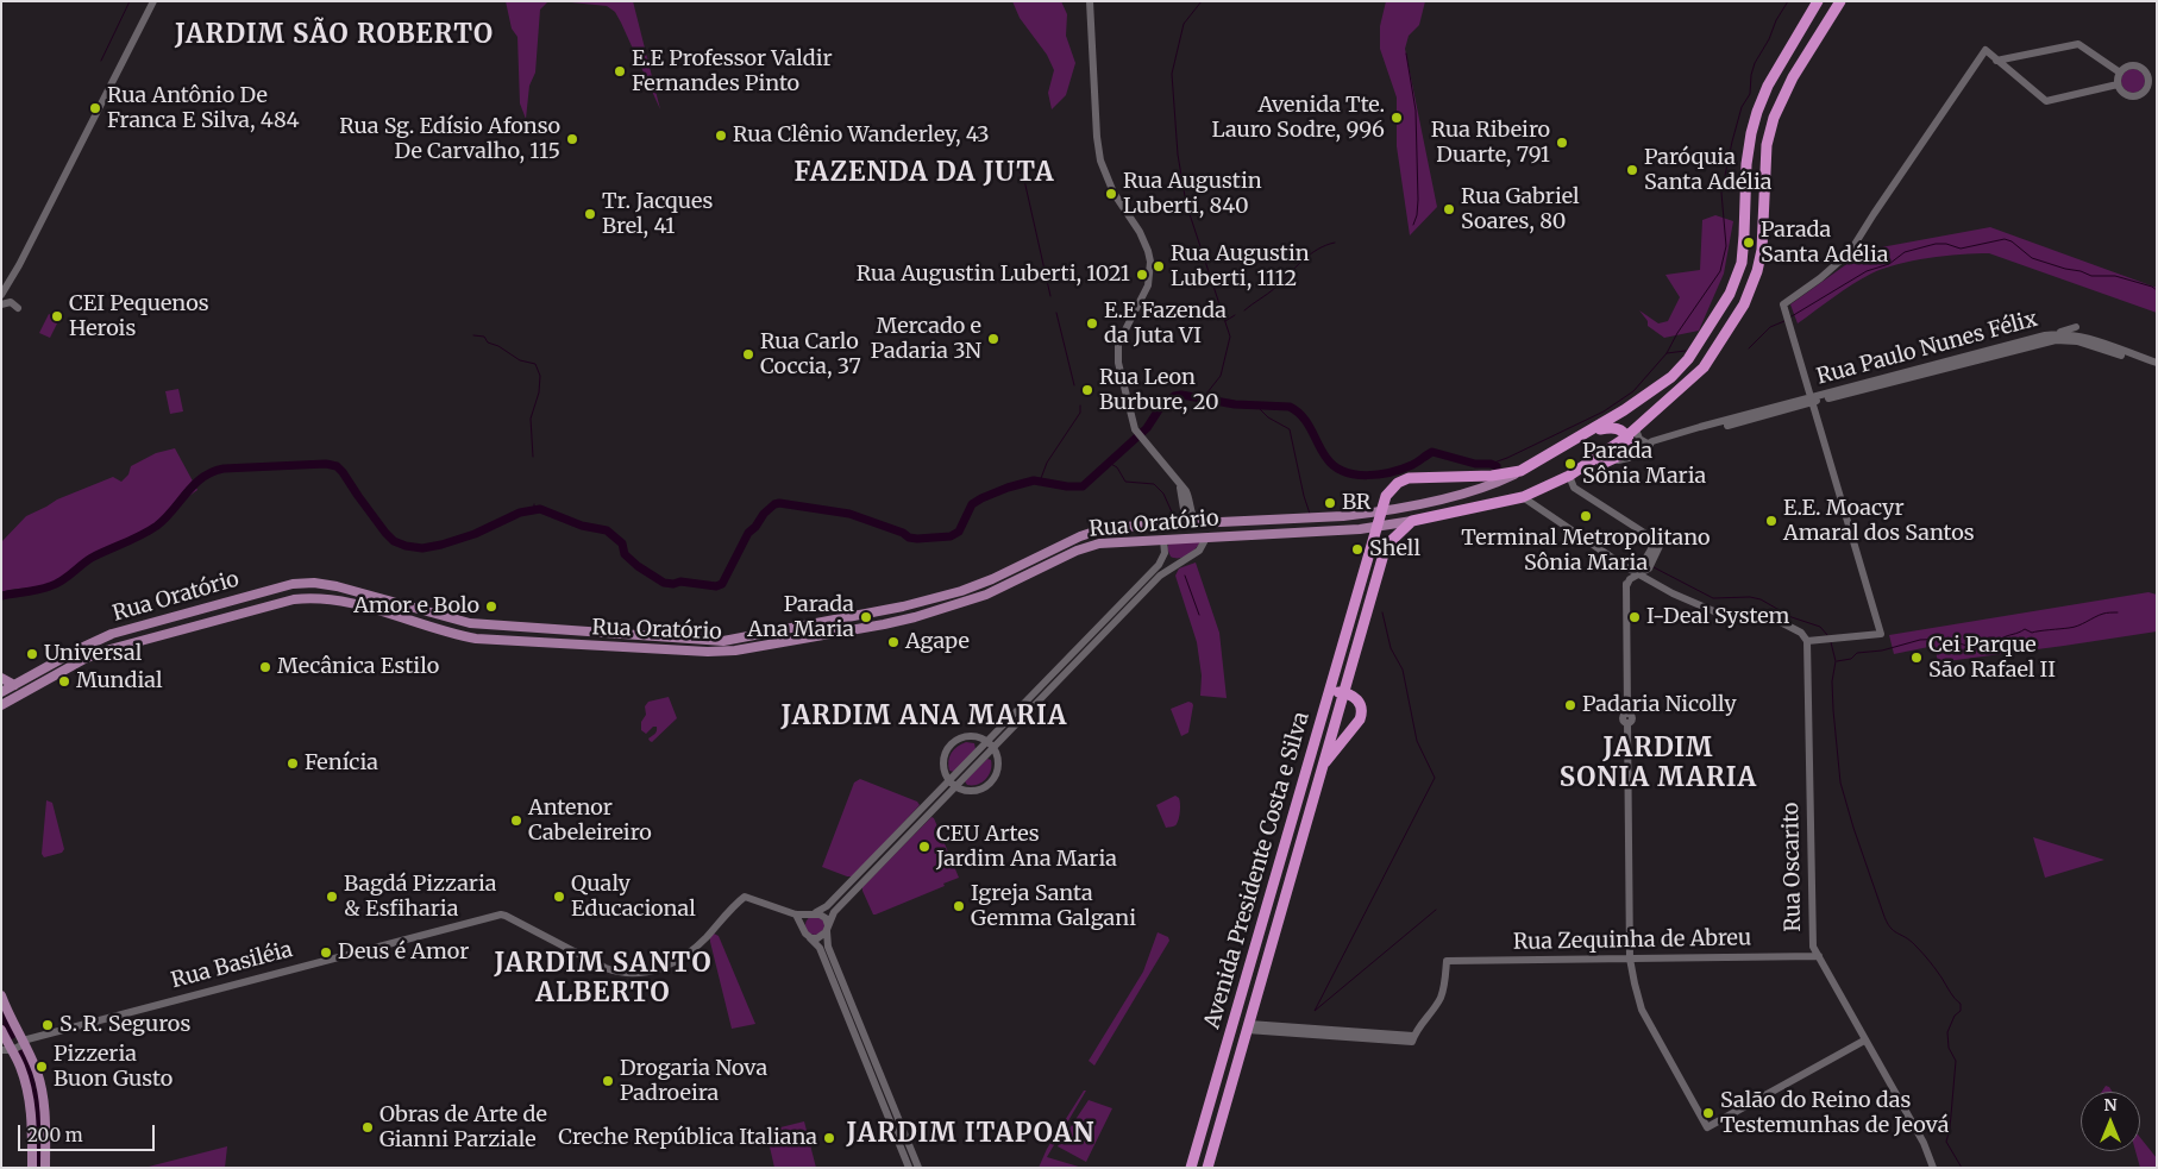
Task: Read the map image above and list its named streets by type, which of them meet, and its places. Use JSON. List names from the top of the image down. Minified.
{"streets":{"highway":["Avenida Presidente Costa e Silva"],"main road":["Rua Oratório"],"street":["Rua Paulo Nunes Félix","Rua Oscarito","Rua Zequinha de Abreu","Rua Basiléia"]},"crossings":[["Rua Oratório","Avenida Presidente Costa e Silva"],["Rua Oscarito","Rua Zequinha de Abreu"],["Avenida Presidente Costa e Silva","Rua Zequinha de Abreu"]],"districts":["JARDIM SÃO ROBERTO","FAZENDA DA JUTA","JARDIM ANA MARIA","JARDIM SONIA MARIA","JARDIM SANTO ALBERTO","JARDIM ITAPOAN"],"places":["E.E Professor Valdir Fernandes Pinto","Rua Antônio De Franca E Silva, 484","Avenida Tte. Lauro Sodre, 996","Rua Clênio Wanderley, 43","Rua Sg. Edísio Afonso De Carvalho, 115","Rua Ribeiro Duarte, 791","Paróquia Santa Adélia","Rua Augustin Luberti, 840","Rua Gabriel Soares, 80","Tr. Jacques Brel, 41","Parada Santa Adélia","Rua Augustin Luberti, 1112","Rua Augustin Luberti, 1021","CEI Pequenos Herois","E.E Fazenda da Juta VI","Mercado e Padaria 3N","Rua Carlo Coccia, 37","Rua Leon Burbure, 20","Parada Sônia Maria","BR","Terminal Metropolitano Sônia Maria","E.E. Moacyr Amaral dos Santos","Shell","Amor e Bolo","Parada Ana Maria","I-Deal System","Agape","Universal","Cei Parque São Rafael II","Mecânica Estilo","Mundial","Padaria Nicolly","Fenícia","Antenor Cabeleireiro","CEU Artes Jardim Ana Maria","Bagdá Pizzaria & Esfiharia","Qualy Educacional","Igreja Santa Gemma Galgani","Deus é Amor","S. R. Seguros","Pizzeria Buon Gusto","Drogaria Nova Padroeira","Salão do Reino das Testemunhas de Jeová","Obras de Arte de Gianni Parziale","Creche República Italiana"],"scale_bar":"200 m","north":"top"}
